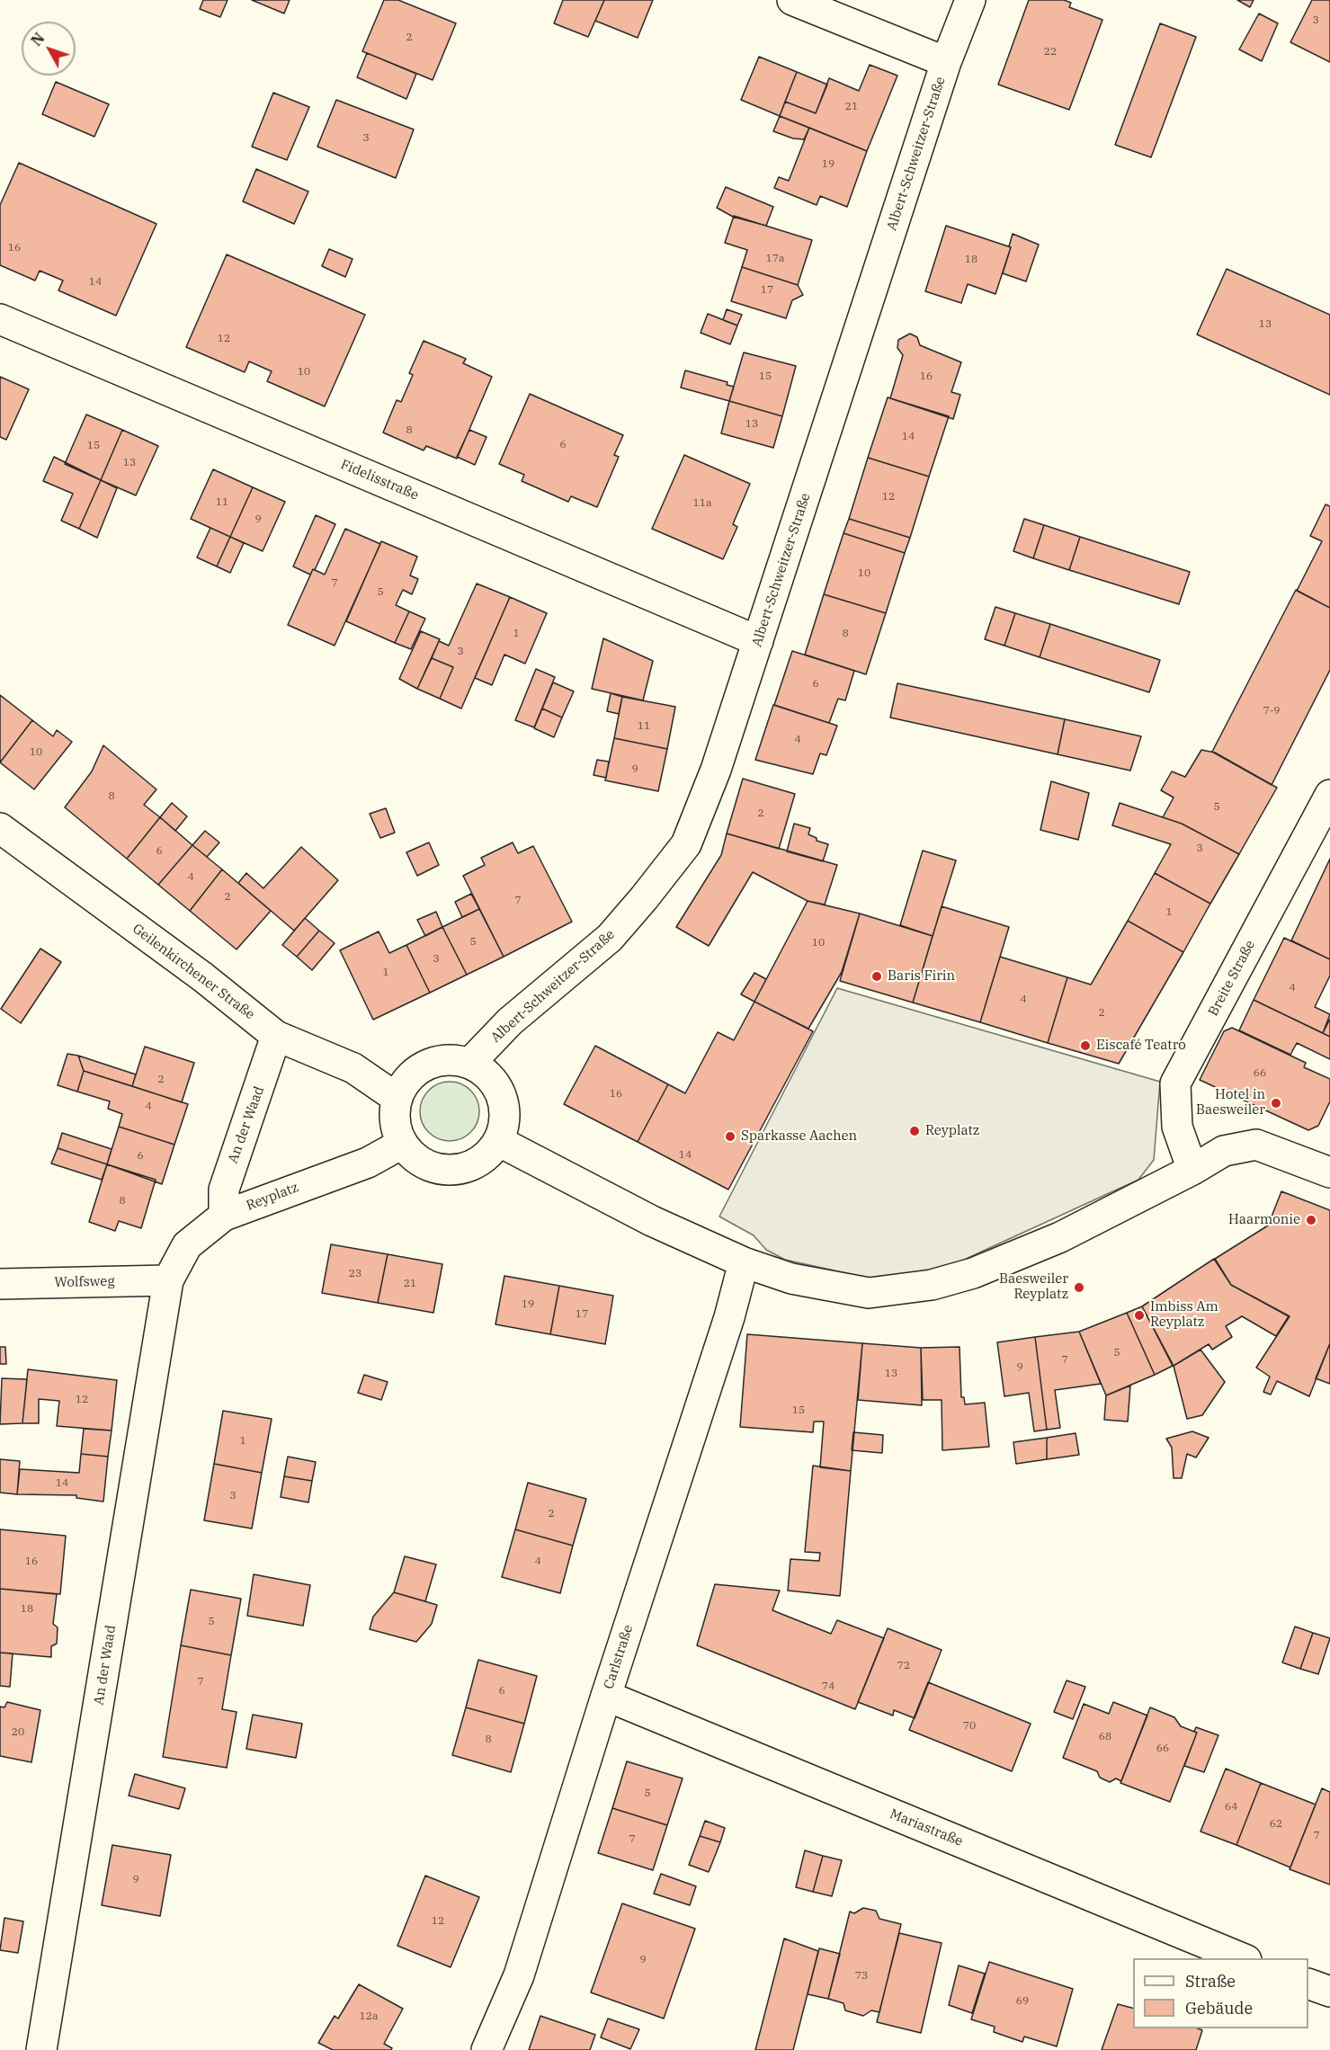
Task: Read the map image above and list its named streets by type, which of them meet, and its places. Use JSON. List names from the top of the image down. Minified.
{"streets":{"street":["Albert-Schweitzer-Straße","Fidelisstraße","Geilenkirchener Straße","Breite Straße","An der Waad","Reyplatz","Wolfsweg","Carlstraße","Mariastraße"]},"crossings":[["Albert-Schweitzer-Straße","Fidelisstraße"],["Albert-Schweitzer-Straße","Geilenkirchener Straße"],["Albert-Schweitzer-Straße","Reyplatz"],["Geilenkirchener Straße","An der Waad"],["Geilenkirchener Straße","Reyplatz"],["An der Waad","Reyplatz"],["An der Waad","Wolfsweg"],["Reyplatz","Wolfsweg"],["Carlstraße","Mariastraße"]],"places":["Baris Firin","Eiscafé Teatro","Hotel in Baesweiler","Reyplatz","Sparkasse Aachen","Haarmonie","Baesweiler Reyplatz","Imbiss Am Reyplatz"],"house_numbers":["3","2","22","21","3","19","16","17a","18","14","17","13","12","10","15","16","13","8","14","6","15","13","12","11","11a","9","10","7","5","1","8","3","6","7-9","11","4","10","9","8","5","2","3","6","4","2","7","1","5","10","3","1","4","4","2","66","2","16","4","14","6","8","23","21","19","17","5","7","9","13","12","15","1","14","3","2","16","4","18","5","72","7","74","6","70","20","68","8","66","5","64","62","7","7","9","12","9","73","69","12a"],"legend":["Straße","Gebäude"],"north":"top left"}
